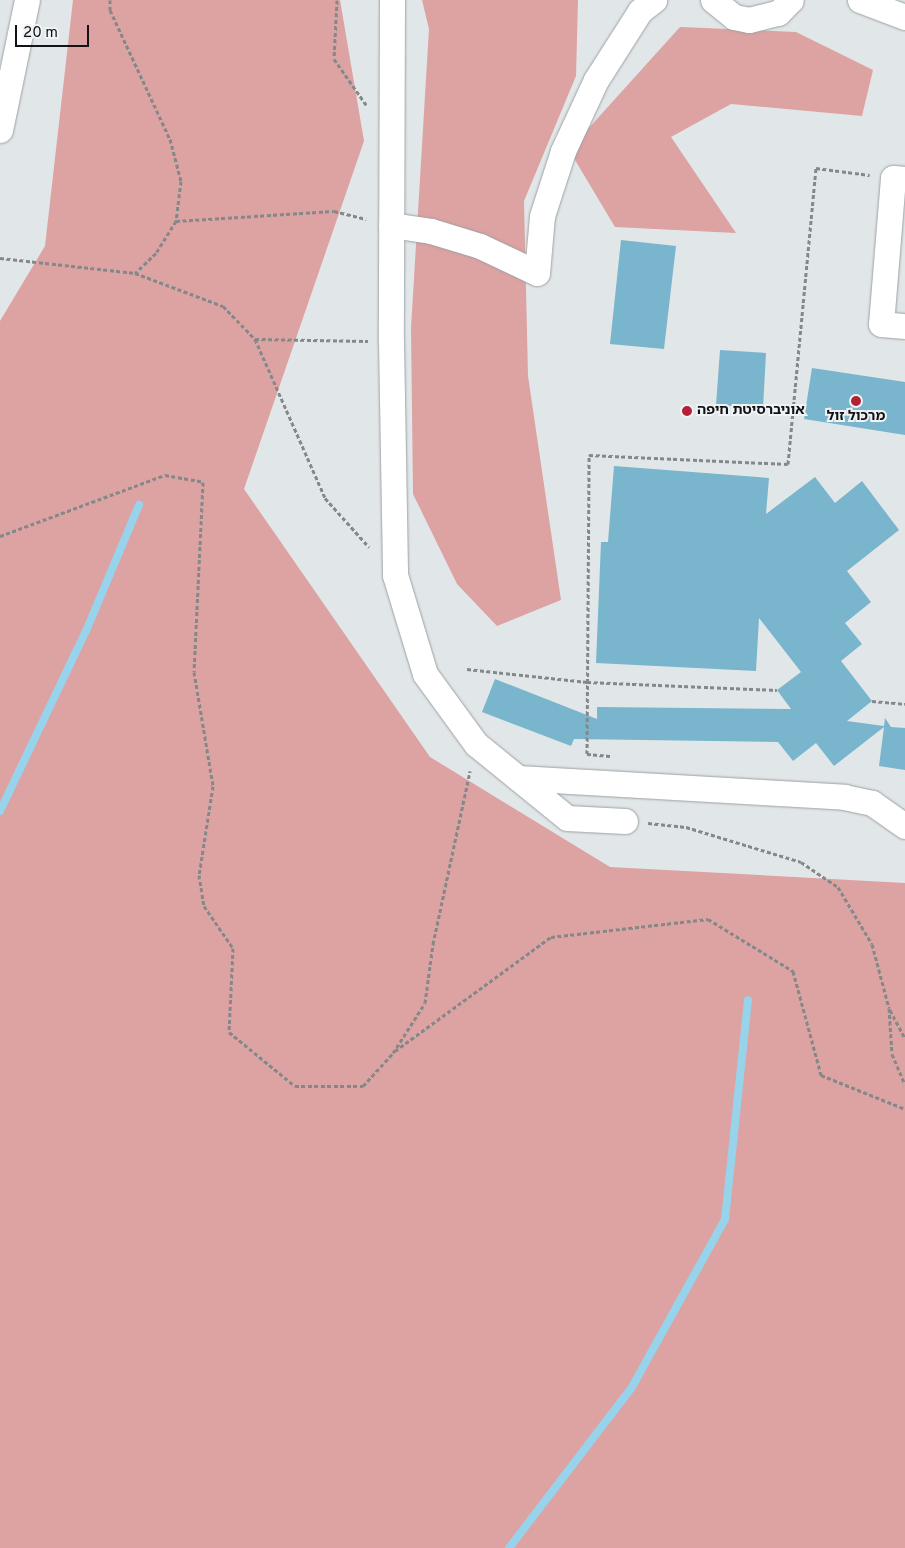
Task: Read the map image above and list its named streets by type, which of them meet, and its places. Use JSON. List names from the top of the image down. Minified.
{"places":["מרכול זול","אוניברסיטת חיפה"],"scale_bar":"20 m"}
